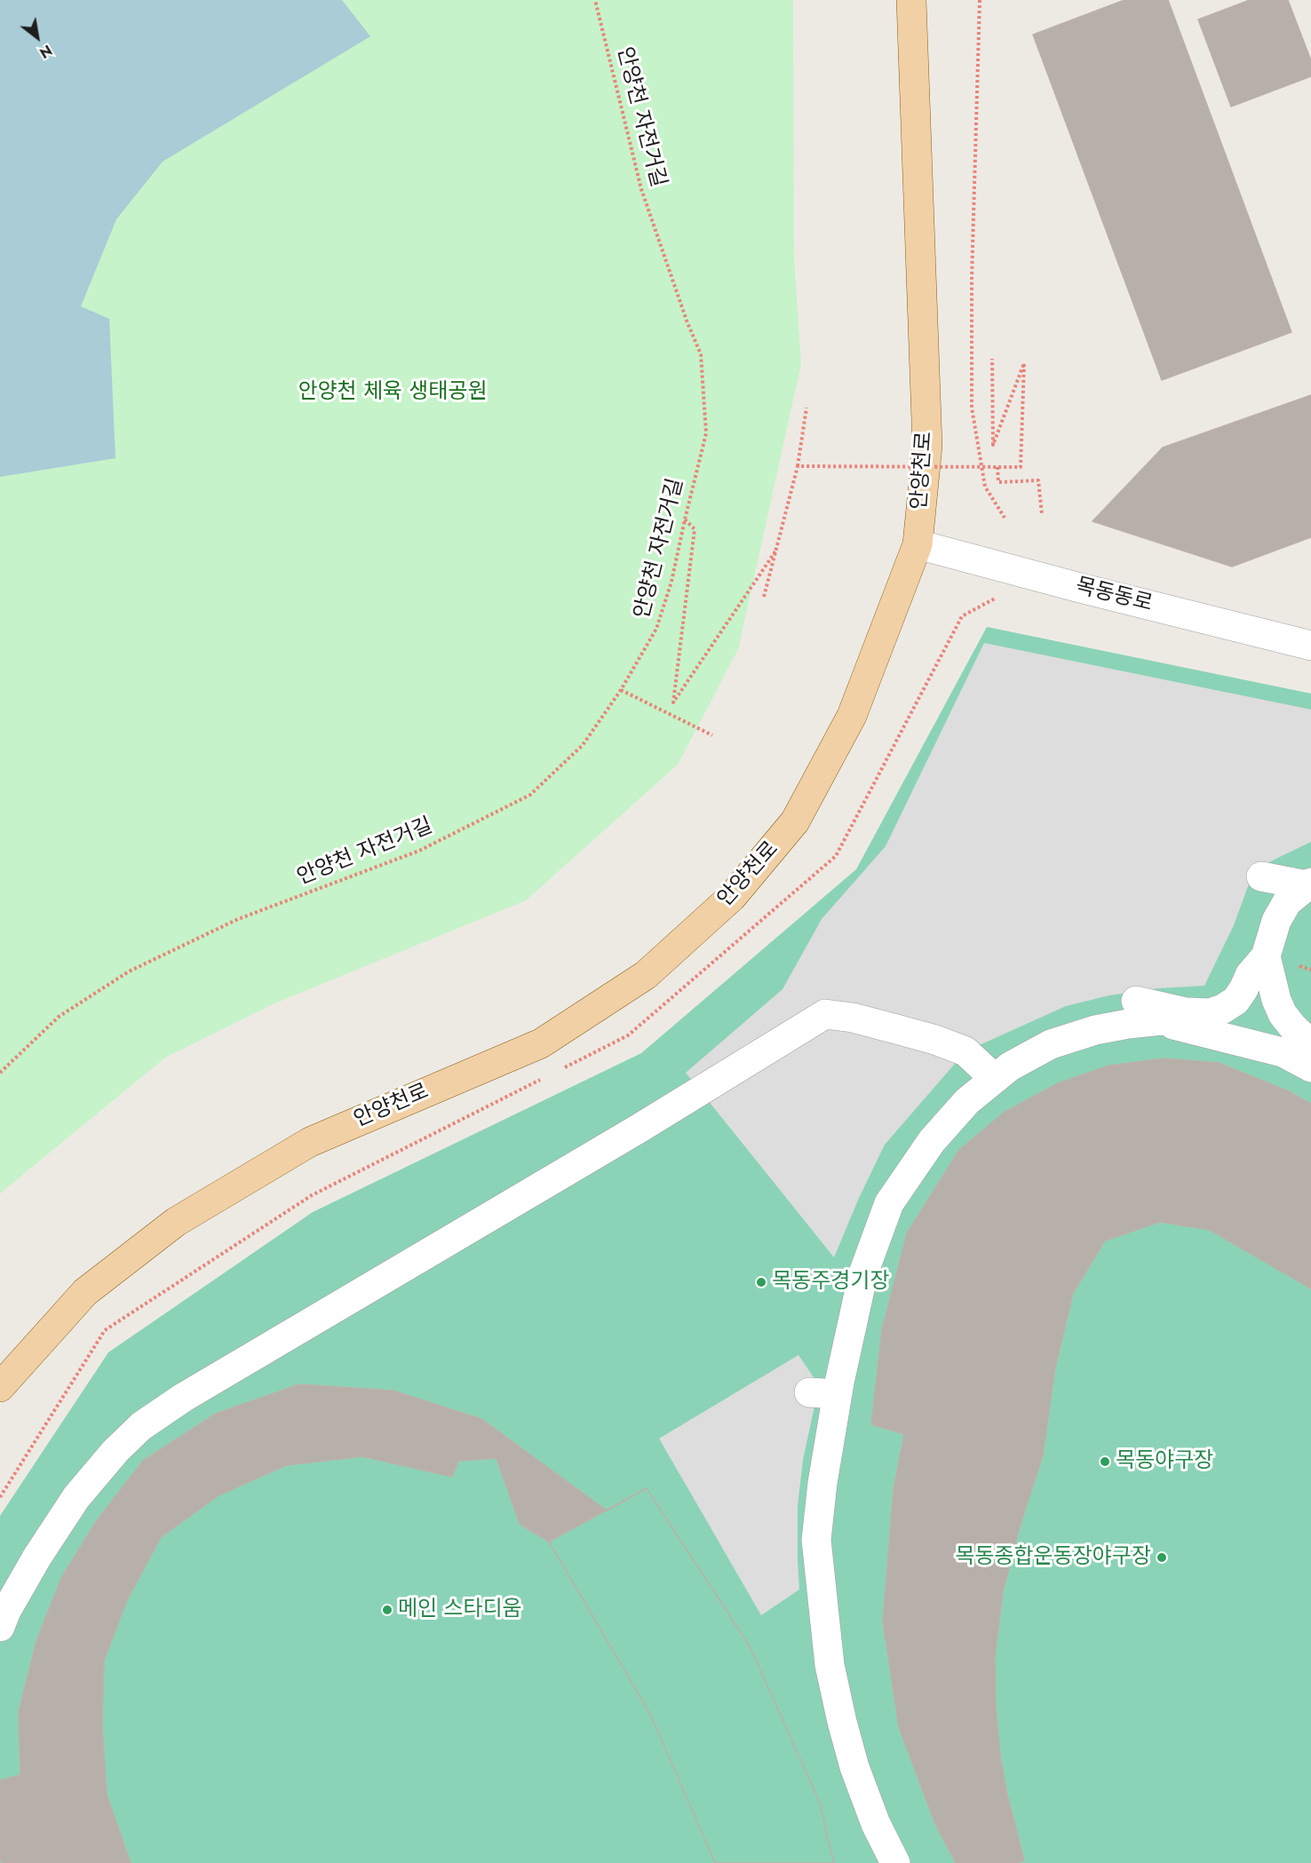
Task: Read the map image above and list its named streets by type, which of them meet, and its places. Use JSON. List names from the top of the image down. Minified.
{"streets":{"main road":["안양천로"],"street":["목동동로"],"path":["안양천 자전거길"]},"crossings":[["안양천로","목동동로"]],"parks":["안양천 체육 생태공원"],"places":["목동주경기장","목동야구장","목동종합운동장야구장","메인 스타디움"],"north":"bottom right"}
